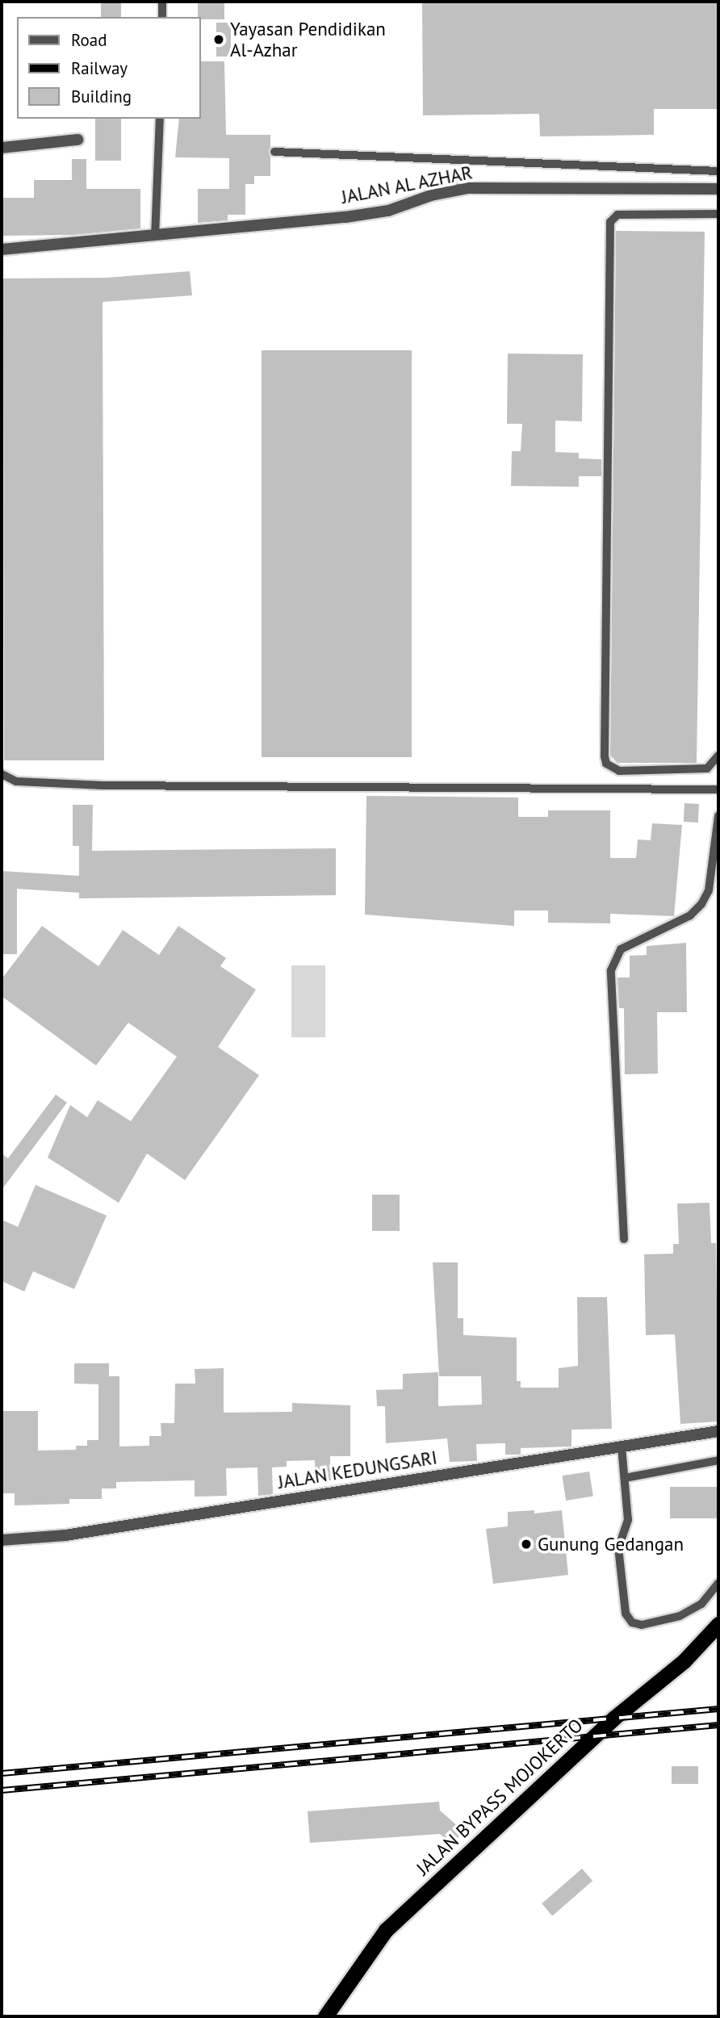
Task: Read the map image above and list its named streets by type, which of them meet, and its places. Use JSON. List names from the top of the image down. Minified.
{"streets":{"highway":["JALAN BYPASS MOJOKERTO"],"street":["JALAN AL AZHAR","JALAN KEDUNGSARI"]},"places":["Yayasan Pendidikan Al-Azhar","Gunung Gedangan"],"legend":["Road","Railway","Building"]}
